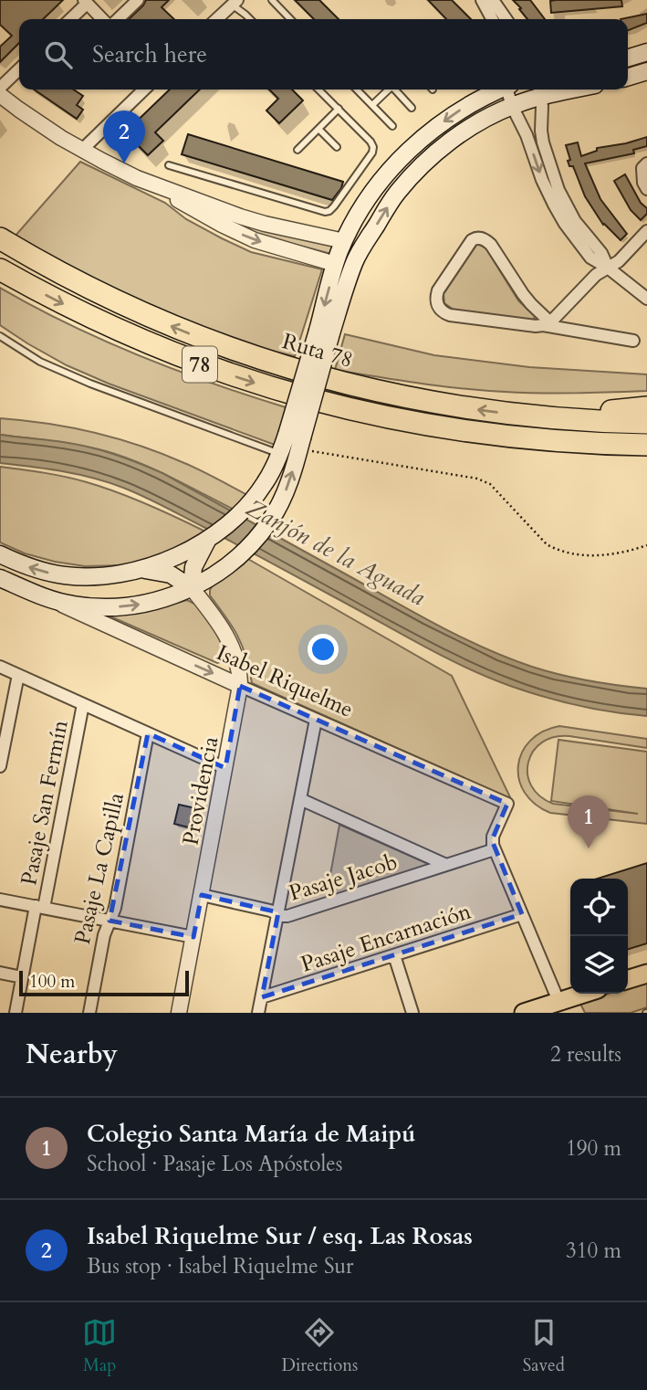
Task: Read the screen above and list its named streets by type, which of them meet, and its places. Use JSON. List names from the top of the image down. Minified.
{"streets":{"highway":["Ruta 78","78"],"main road":["Isabel Riquelme"],"street":["Providencia","Pasaje San Fermín","Pasaje La Capilla","Pasaje Jacob","Pasaje Encarnación"]},"crossings":[["Isabel Riquelme","Providencia"],["Isabel Riquelme","Pasaje Jacob"],["Providencia","Pasaje Jacob"]],"water":["Zanjón de la Aguada"],"scale_bar":"100 m","page":{"search":"Search here","pins":["2","1"],"scale":"100 m","heading":["Nearby","2 results"],"list":[{"mark":"1","name":"Colegio Santa María de Maipú","note":"School · Pasaje Los Apóstoles","value":"190 m"},{"mark":"2","name":"Isabel Riquelme Sur / esq. Las Rosas","note":"Bus stop · Isabel Riquelme Sur","value":"310 m"}],"nav":["Map","Directions","Saved"]}}
